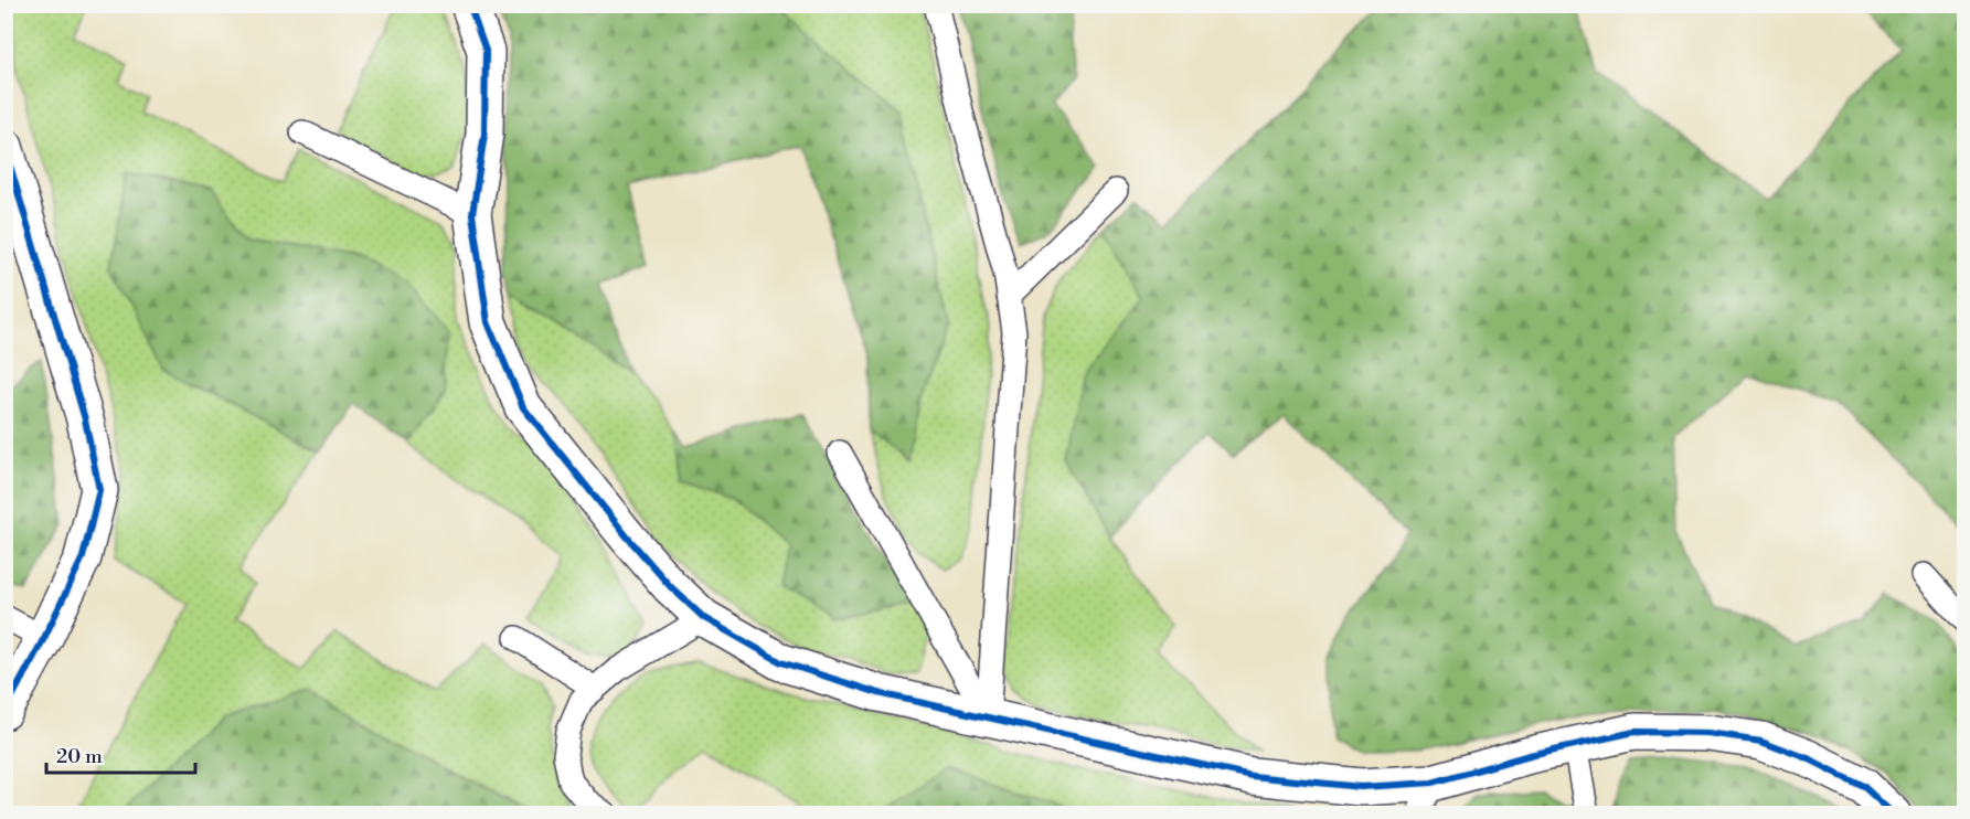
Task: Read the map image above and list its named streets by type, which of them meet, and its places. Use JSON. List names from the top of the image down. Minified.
{"scale_bar":"20 m"}
